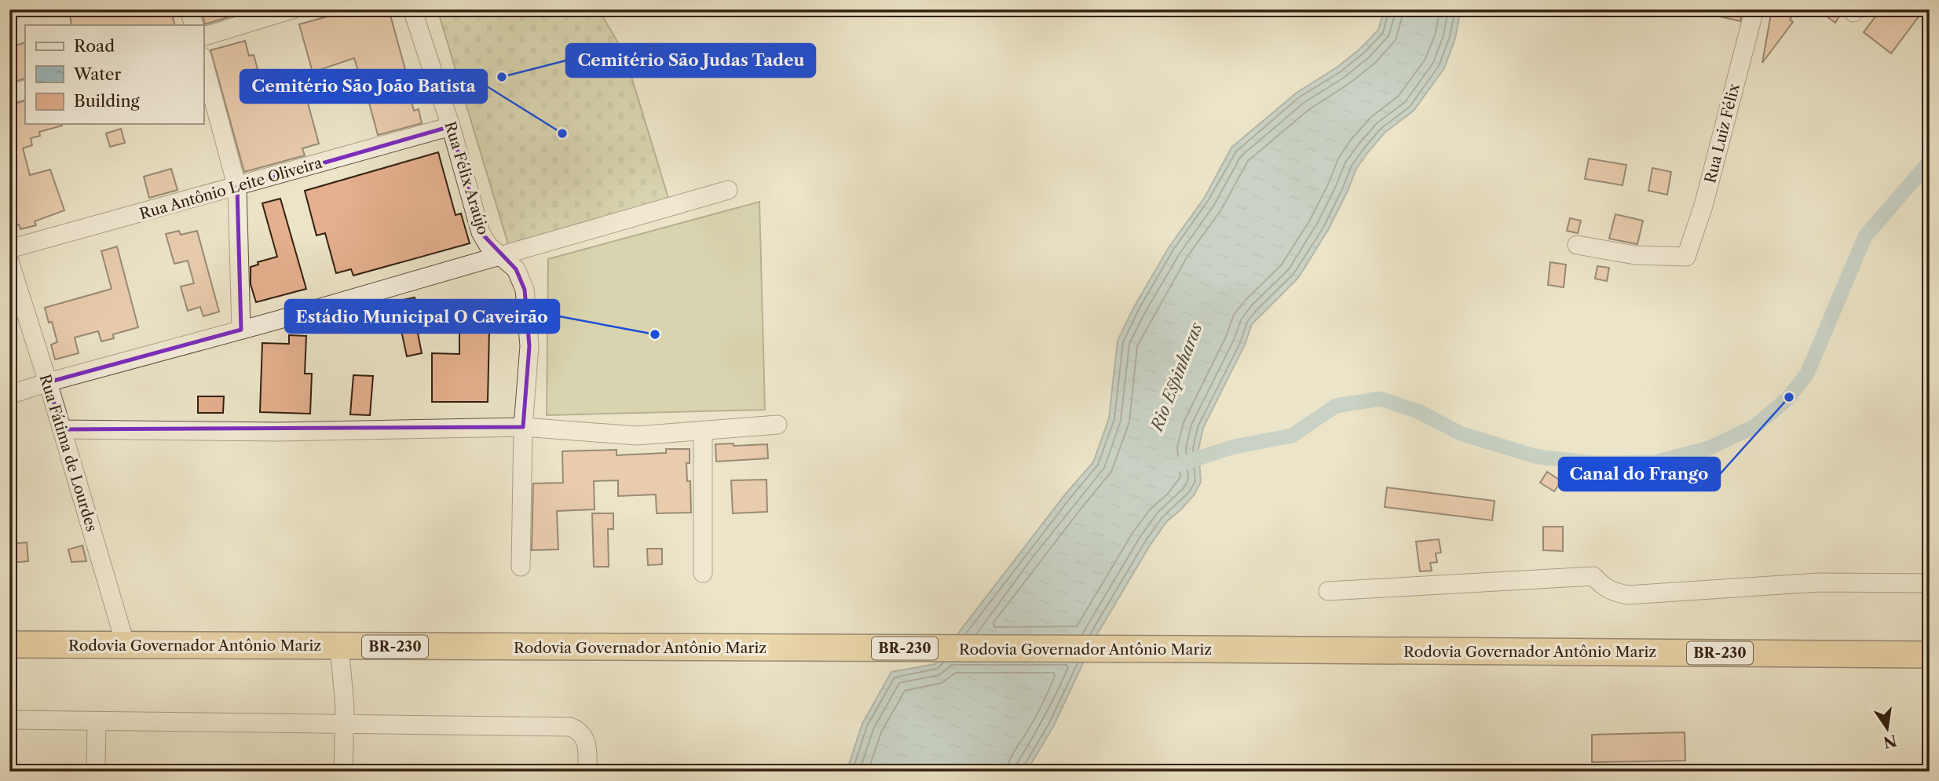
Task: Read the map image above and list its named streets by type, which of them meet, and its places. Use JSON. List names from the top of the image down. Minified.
{"streets":{"highway":["Rodovia Governador Antônio Mariz","BR-230"],"street":["Rua Luiz Félix","Rua Félix Araújo","Rua Antônio Leite Oliveira","Rua Fátima de Lourdes"]},"crossings":[["Rua Félix Araújo","Rua Antônio Leite Oliveira"],["Rua Fátima de Lourdes","Rodovia Governador Antônio Mariz"]],"water":["Rio Espinharas"],"places":["Cemitério São Judas Tadeu","Cemitério São João Batista","Estádio Municipal O Caveirão","Canal do Frango"],"legend":["Road","Water","Building"],"north":"bottom"}
